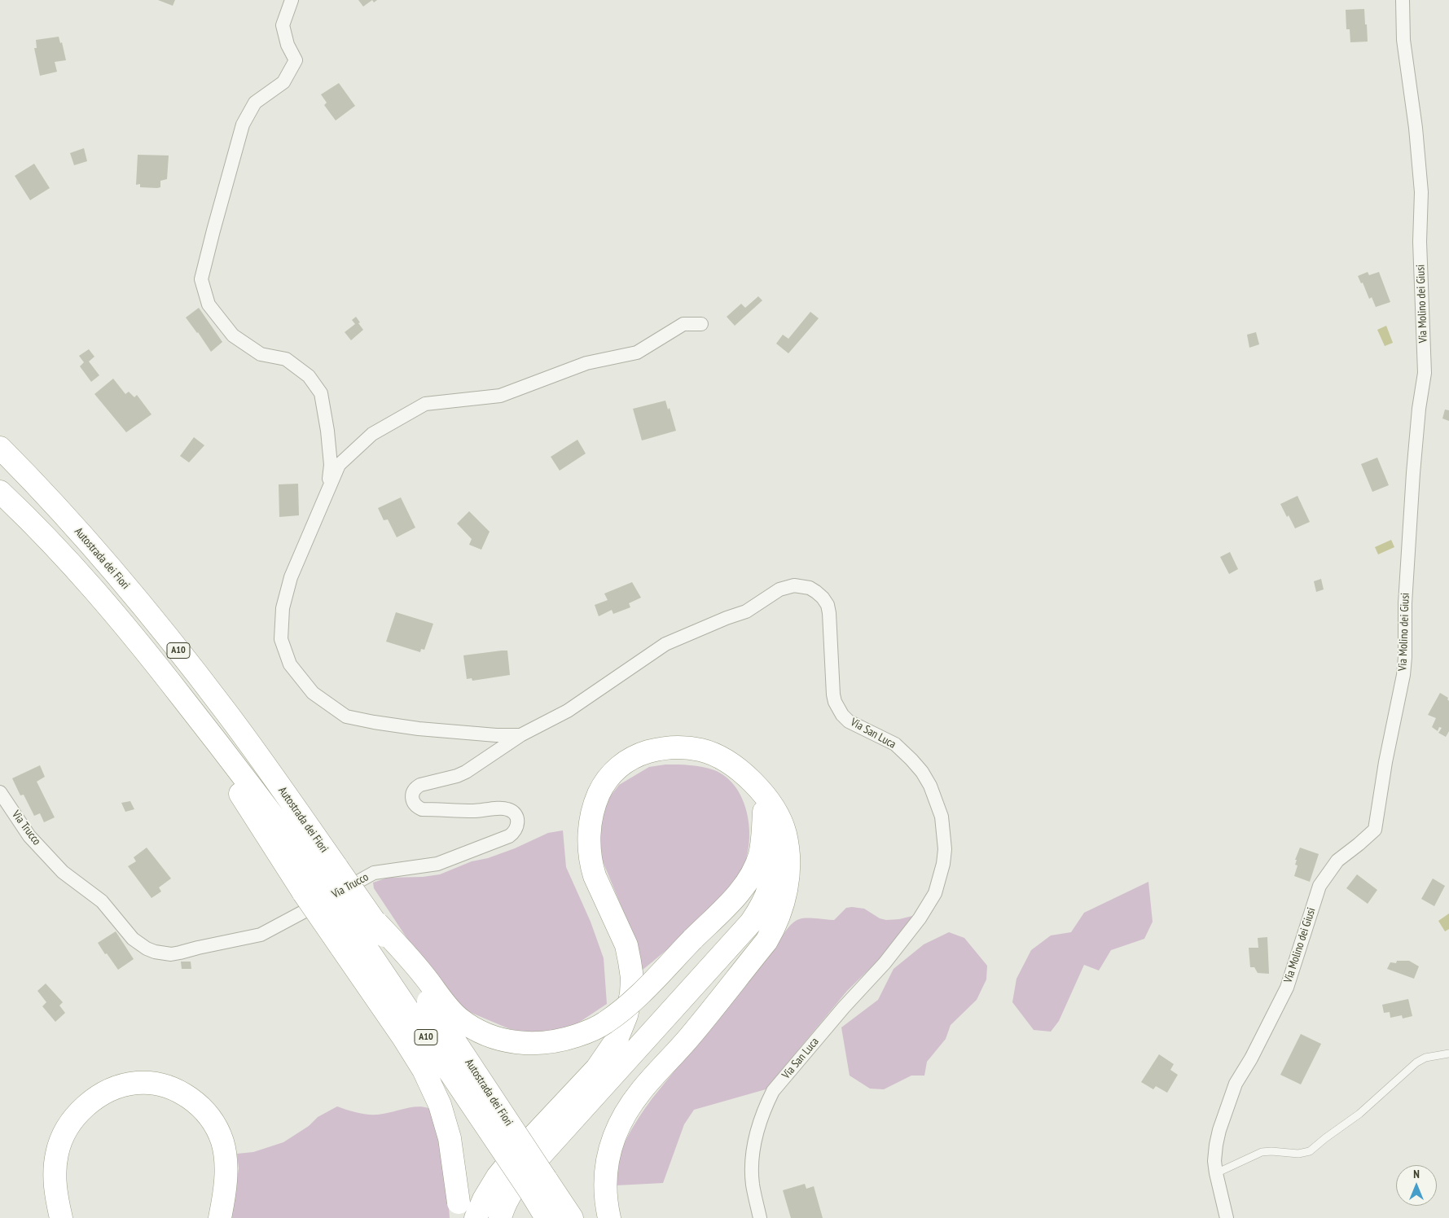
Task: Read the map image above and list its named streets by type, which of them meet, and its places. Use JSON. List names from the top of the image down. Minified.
{"streets":{"highway":["Autostrada dei Fiori","A10"],"street":["Via Molino dei Giusi","Via San Luca","Via Trucco"]},"crossings":[["Via San Luca","Via Trucco"]],"north":"top"}
